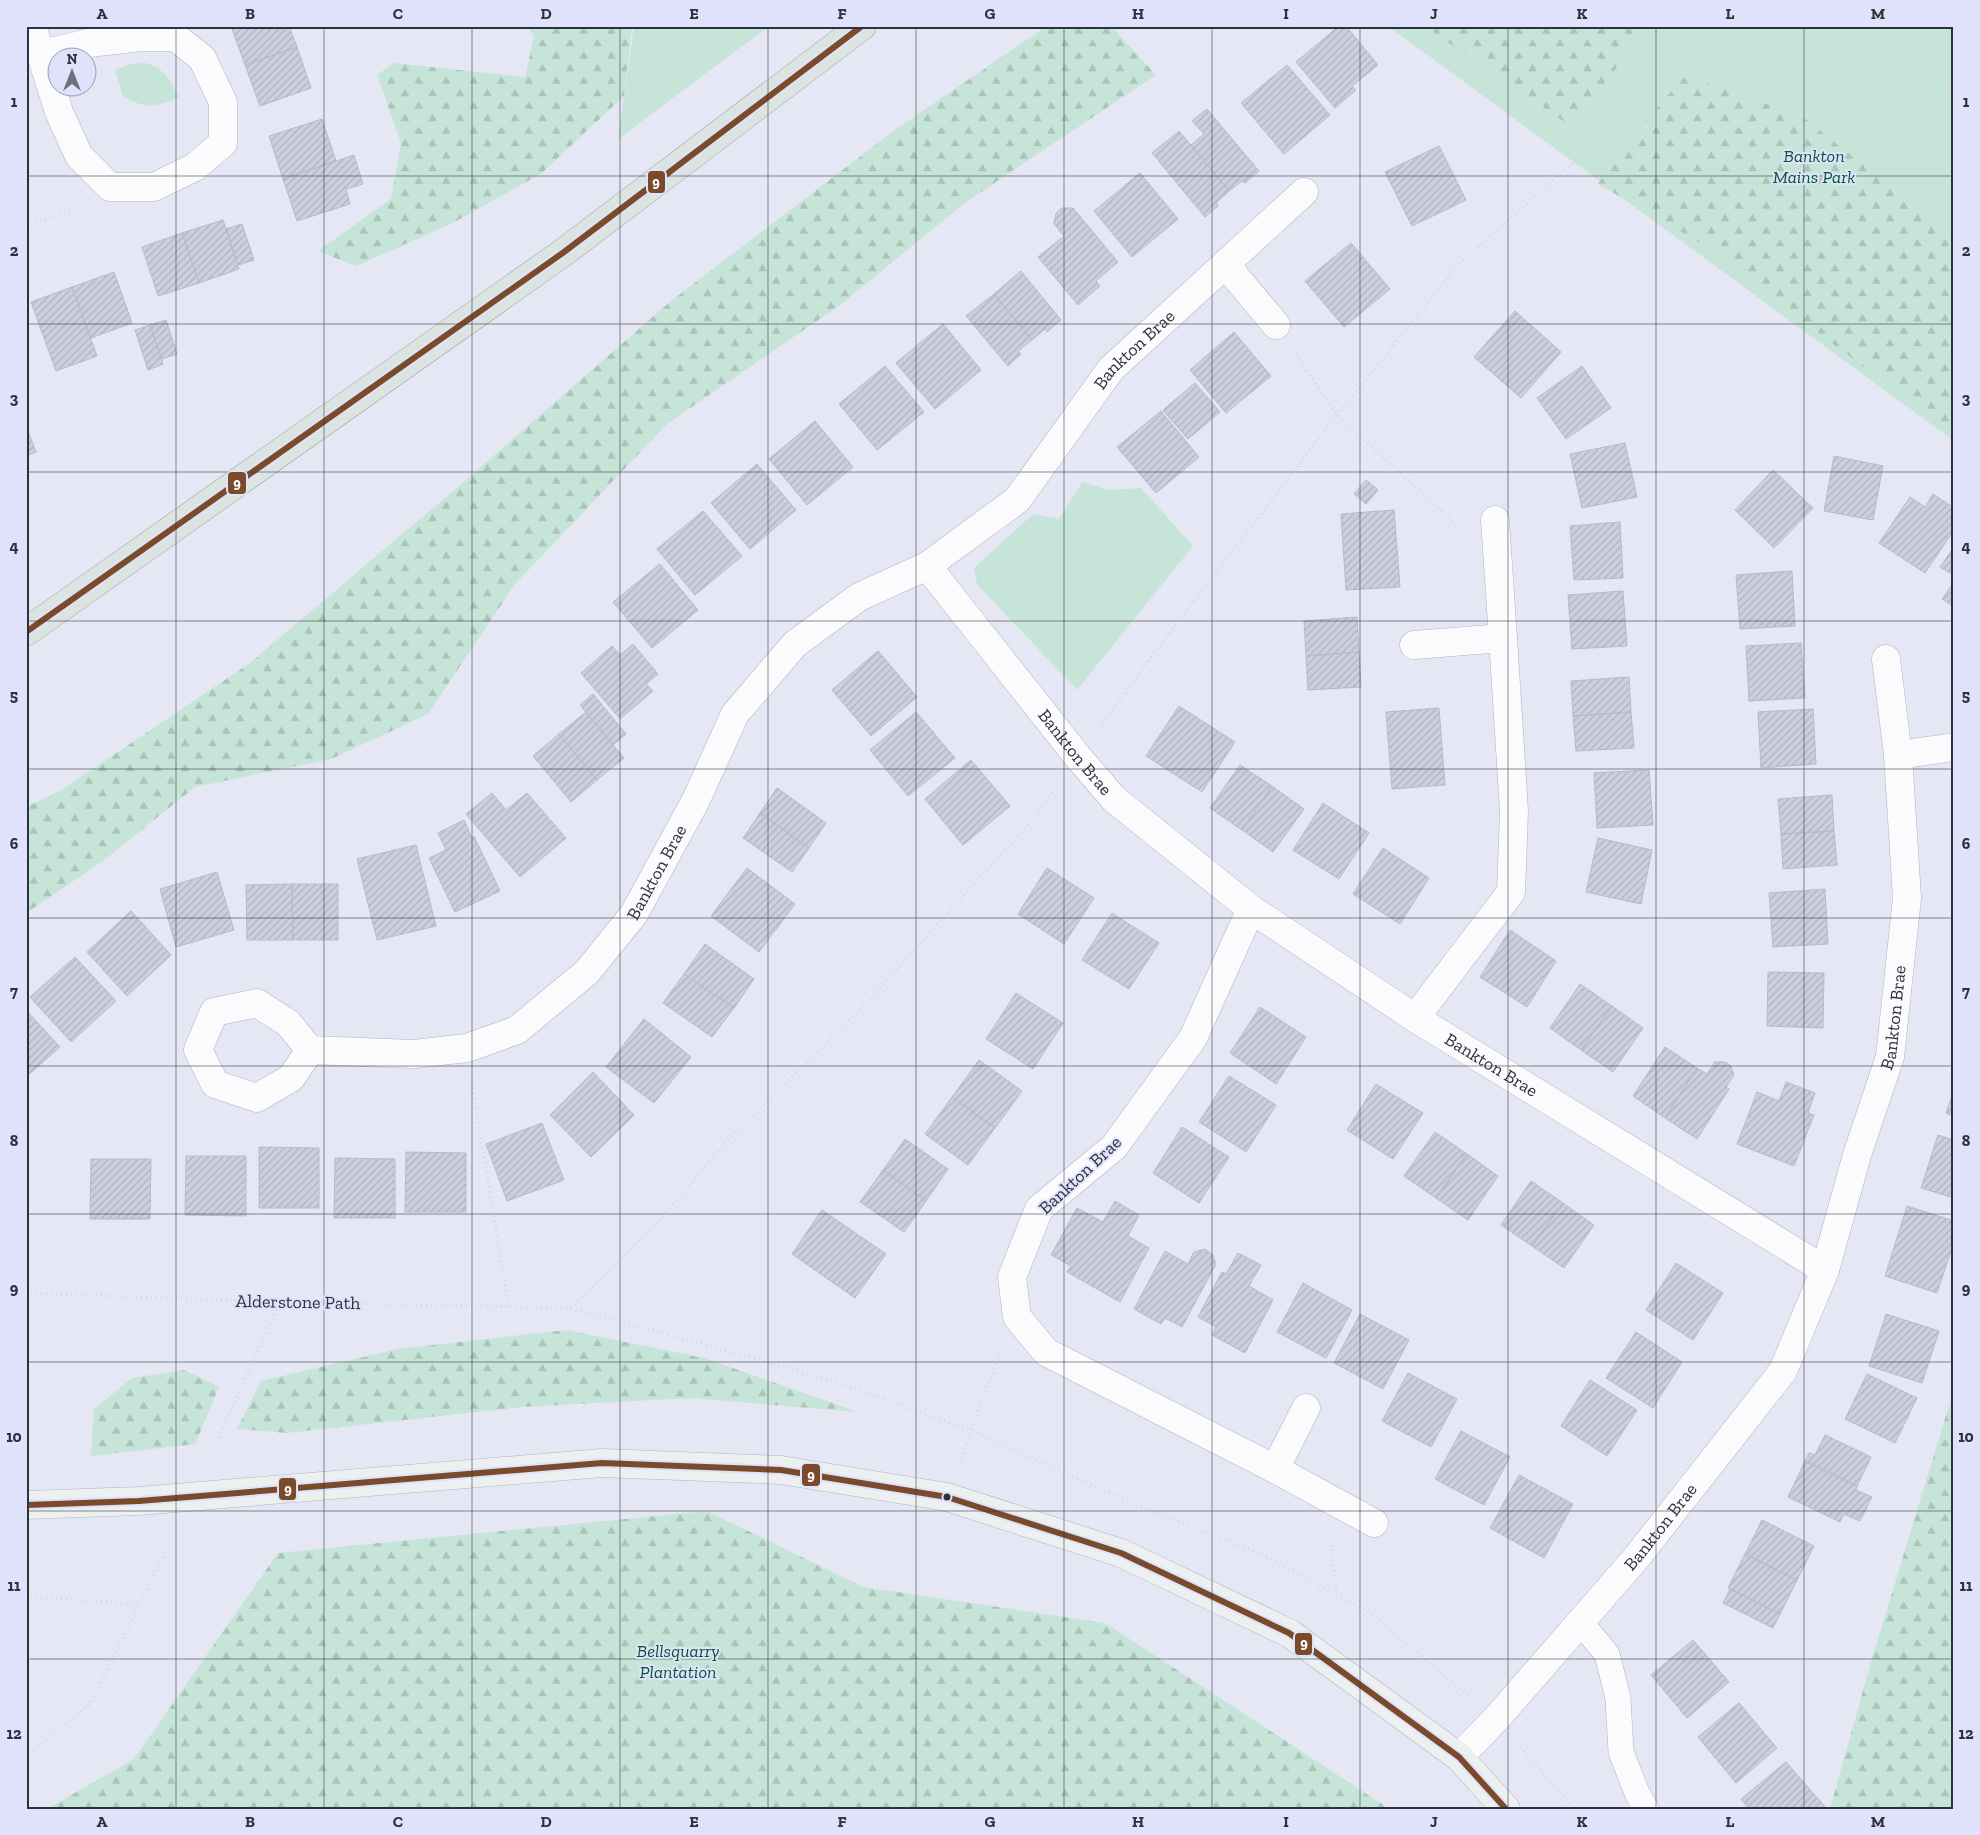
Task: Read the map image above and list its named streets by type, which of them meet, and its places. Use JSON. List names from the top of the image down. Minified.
{"streets":{"street":["Bankton Brae"],"path":["Alderstone Path"]},"parks":["Bankton Mains Park","Bellsquarry Plantation"],"lines":["transit line 9"],"north":"top","grid":{"columns":["A","B","C","D","E","F","G","H","I","J","K","L","M"],"rows":["1","2","3","4","5","6","7","8","9","10","11","12"]}}
